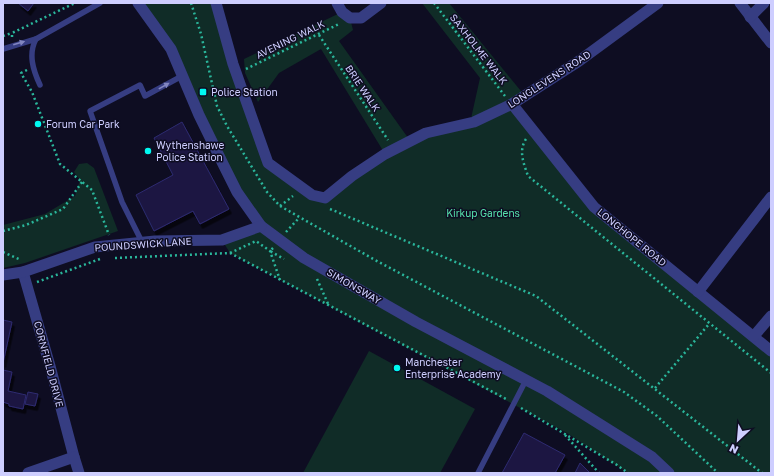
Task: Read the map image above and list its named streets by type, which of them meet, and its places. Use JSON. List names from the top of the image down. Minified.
{"streets":{"street":["LONGLEVENS ROAD","LONGHOPE ROAD","POUNDSWICK LANE","SIMONSWAY","CORNFIELD DRIVE"],"path":["AVENING WALK","SAXHOLME WALK","BRIE WALK"]},"crossings":[["AVENING WALK","BRIE WALK"],["SAXHOLME WALK","LONGLEVENS ROAD"],["SAXHOLME WALK","LONGHOPE ROAD"],["LONGLEVENS ROAD","BRIE WALK"],["LONGLEVENS ROAD","LONGHOPE ROAD"],["POUNDSWICK LANE","SIMONSWAY"],["POUNDSWICK LANE","CORNFIELD DRIVE"]],"parks":["Kirkup Gardens"],"places":{"transit":["Police Station"],"other":["Forum Car Park","Wythenshawe Police Station","Manchester Enterprise Academy"]},"north":"bottom left"}
